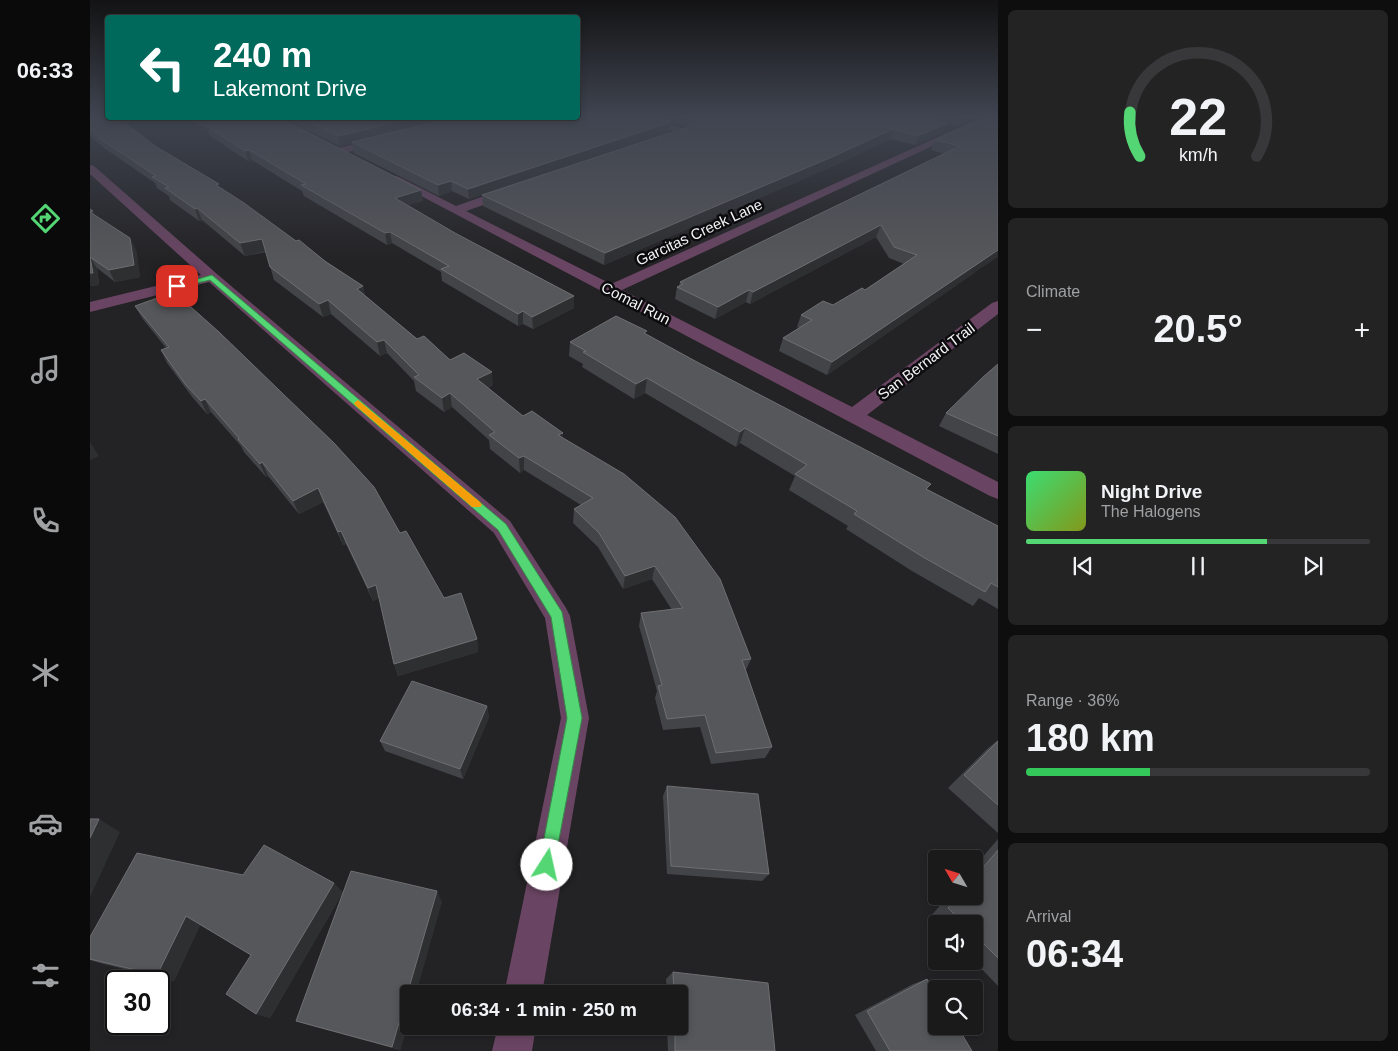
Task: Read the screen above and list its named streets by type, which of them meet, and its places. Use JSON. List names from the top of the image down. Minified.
{"streets":{"street":["Garcitas Creek Lane","Comal Run","San Bernard Trail"]},"crossings":[["Garcitas Creek Lane","Comal Run"],["Comal Run","San Bernard Trail"]],"north":"top left","page":{"tabs":"06:33","turn":["240 m","Lakemont Drive"],"tile":["Climate",["Range · 36%","180 km"],["Arrival","06:34"]],"heat":["−","20.5°","+"],"song":["Night Drive","The Halogens"],"limit":"30","trip":"06:34 · 1 min · 250 m","gauge":["22","km/h"]}}
